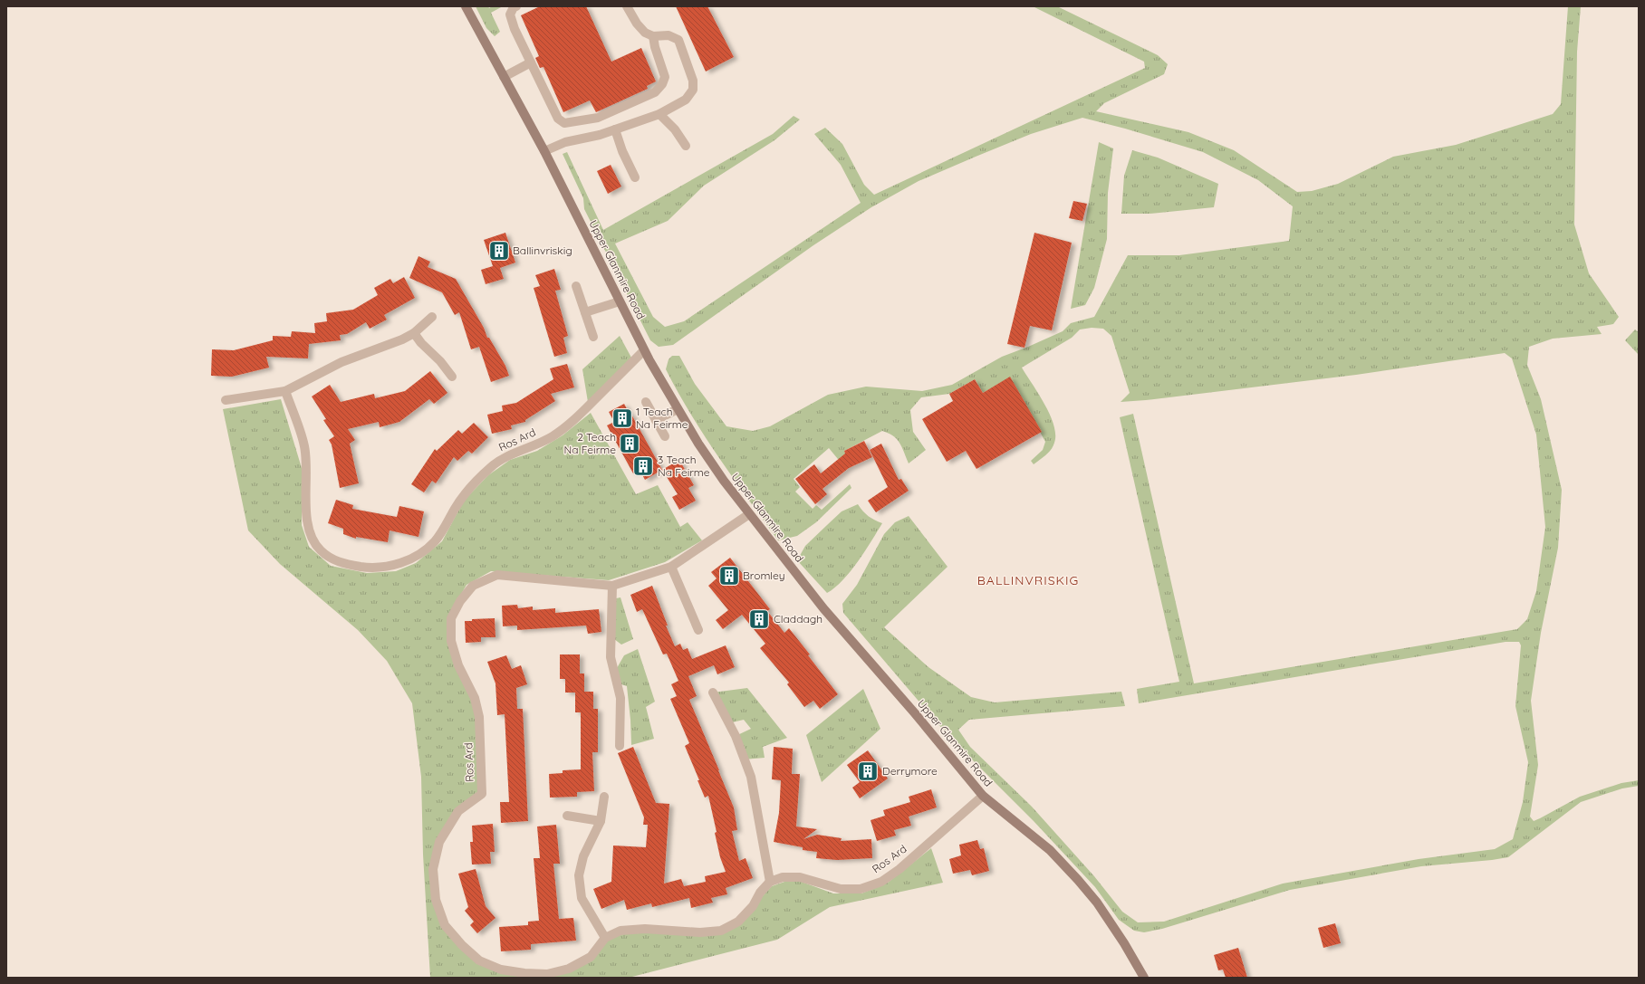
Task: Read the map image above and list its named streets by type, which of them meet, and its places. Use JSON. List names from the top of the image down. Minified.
{"streets":{"main road":["Upper Glanmire Road"],"street":["Ros Ard"]},"crossings":[["Upper Glanmire Road","Ros Ard"]],"districts":["BALLINVRISKIG"],"places":{"building":["Ballinvriskig","1 Teach Na Feirme","2 Teach Na Feirme","3 Teach Na Feirme","Bromley","Claddagh","Derrymore"]}}
